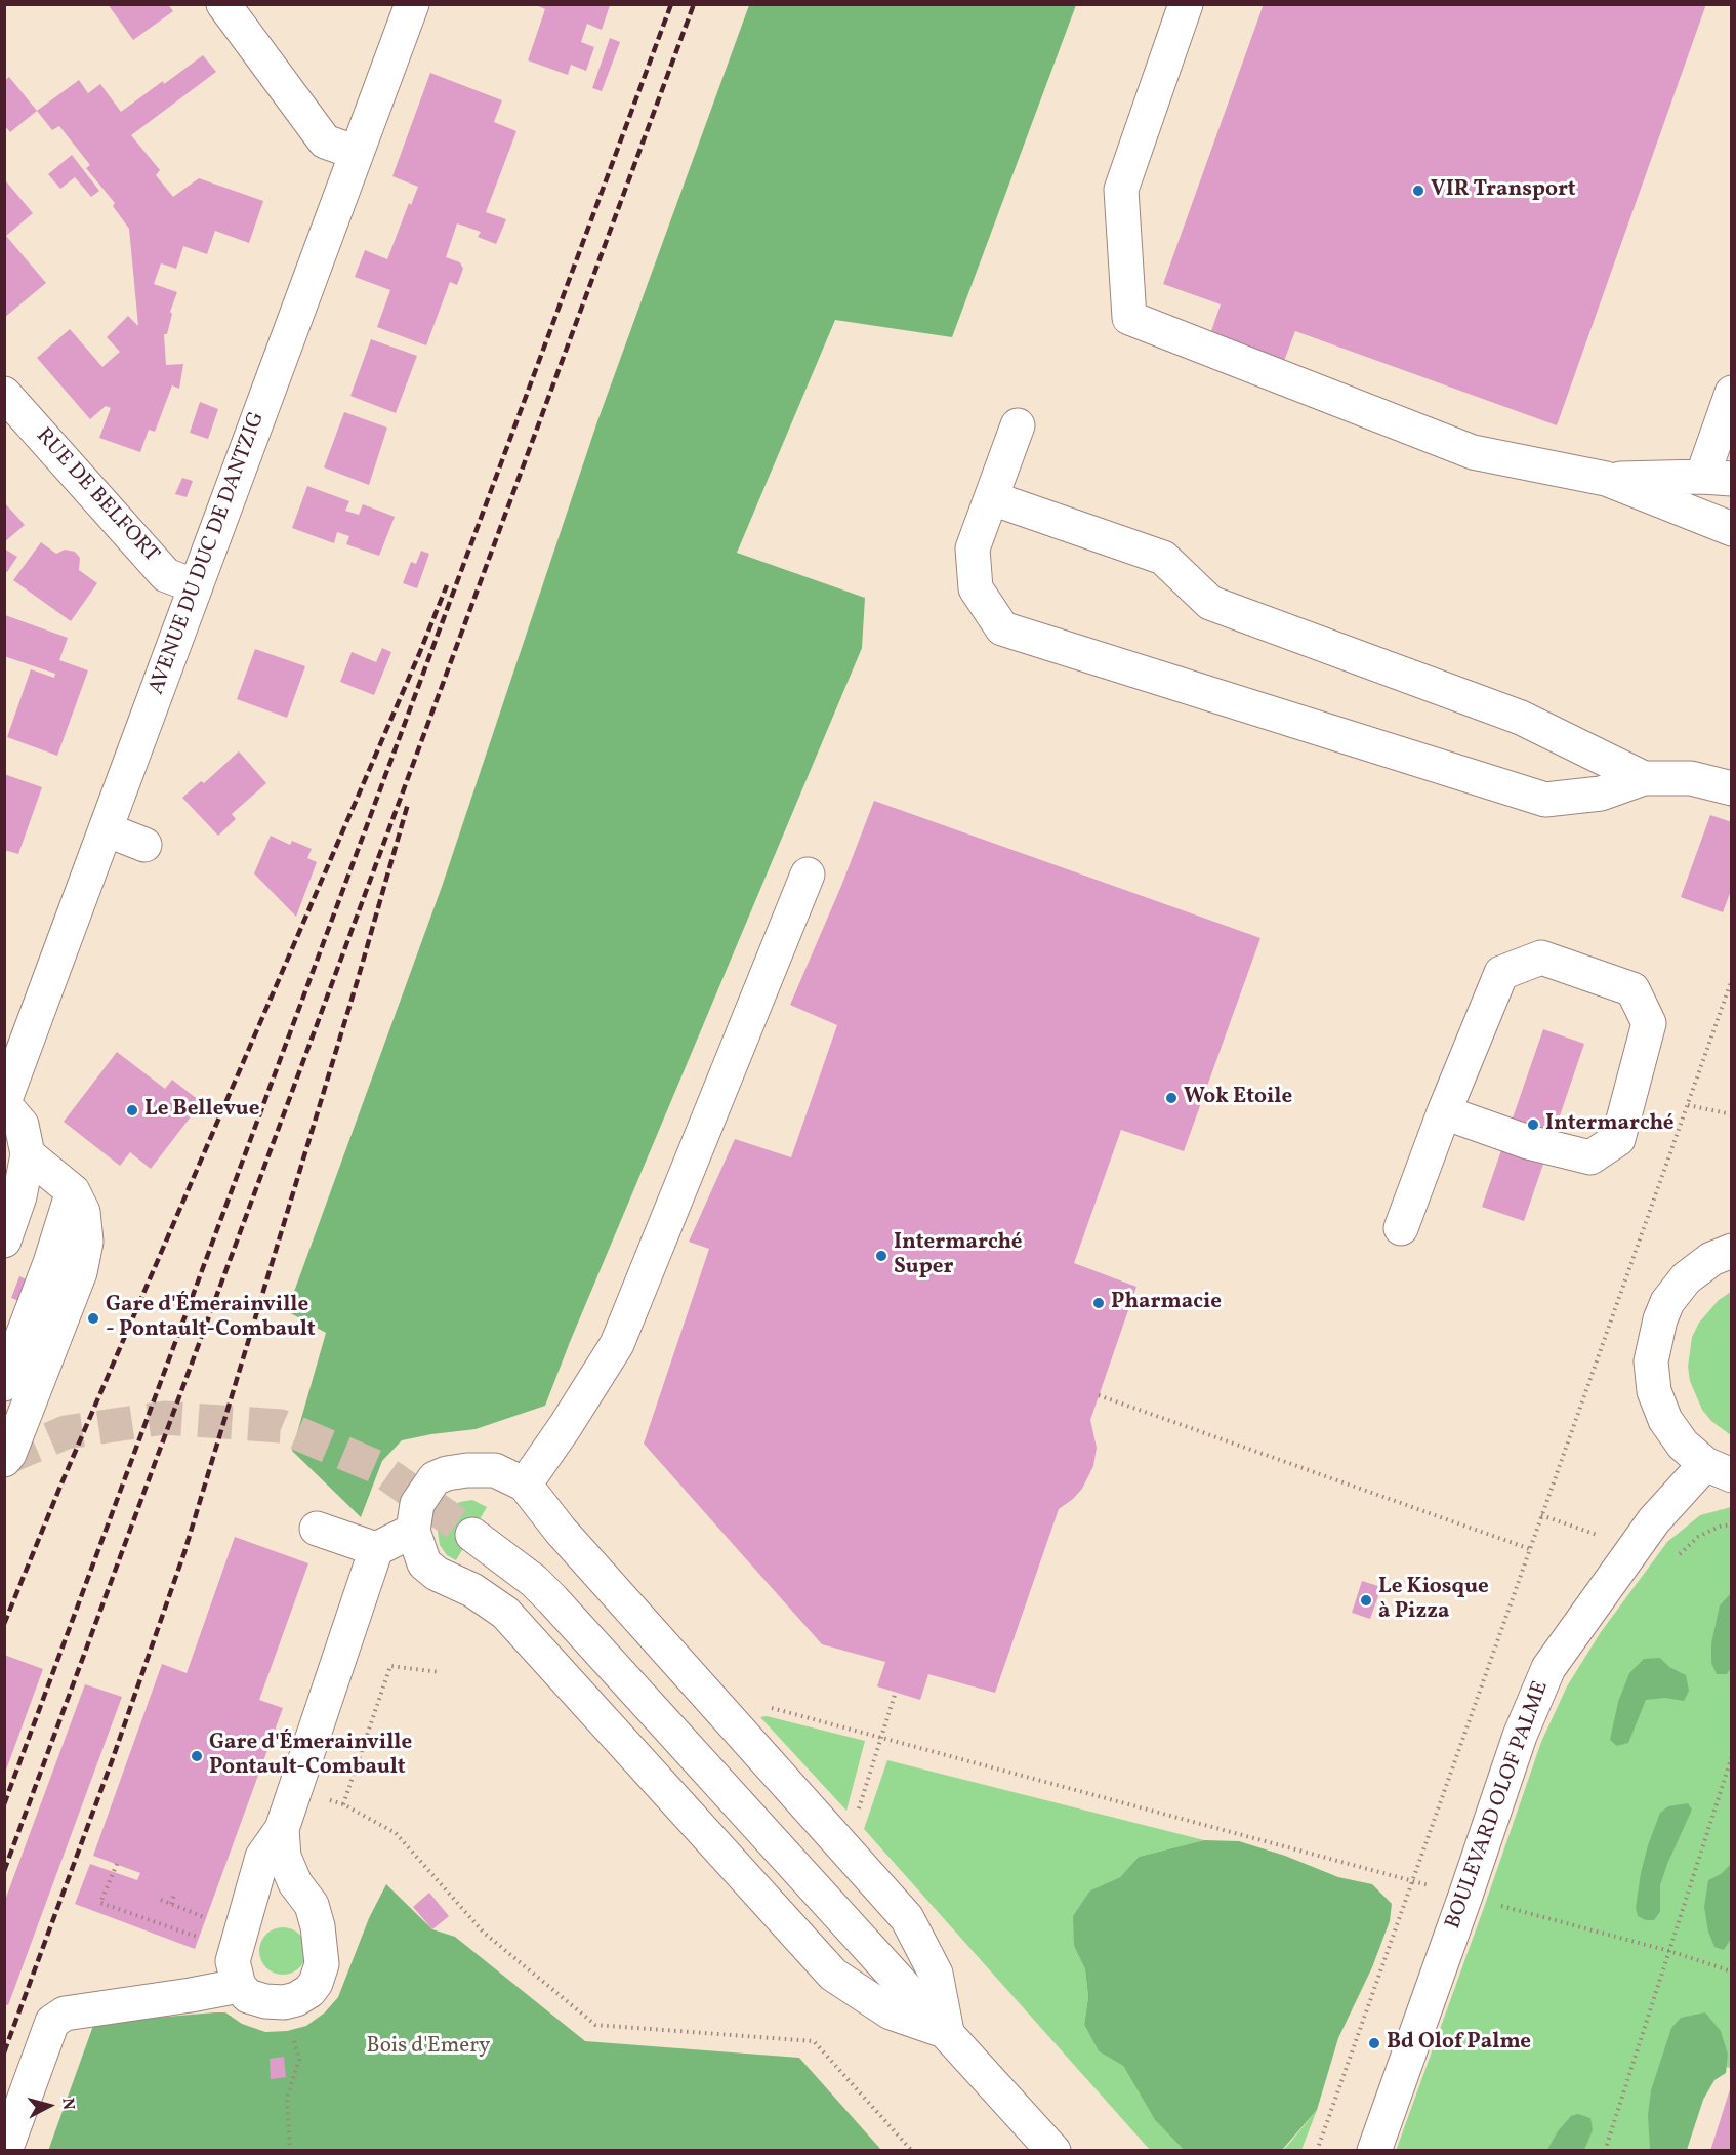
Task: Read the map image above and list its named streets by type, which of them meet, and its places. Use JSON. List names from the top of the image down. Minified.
{"streets":{"street":["RUE DE BELFORT","AVENUE DU DUC DE DANTZIG","BOULEVARD OLOF PALME"]},"crossings":[["RUE DE BELFORT","AVENUE DU DUC DE DANTZIG"]],"parks":["Bois d'Emery"],"places":["VIR Transport","Wok Etoile","Le Bellevue","Intermarché","Intermarché Super","Pharmacie","Gare d'Émerainville - Pontault-Combault","Le Kiosque à Pizza","Gare d'Émerainville Pontault-Combault","Bd Olof Palme"],"north":"right"}
